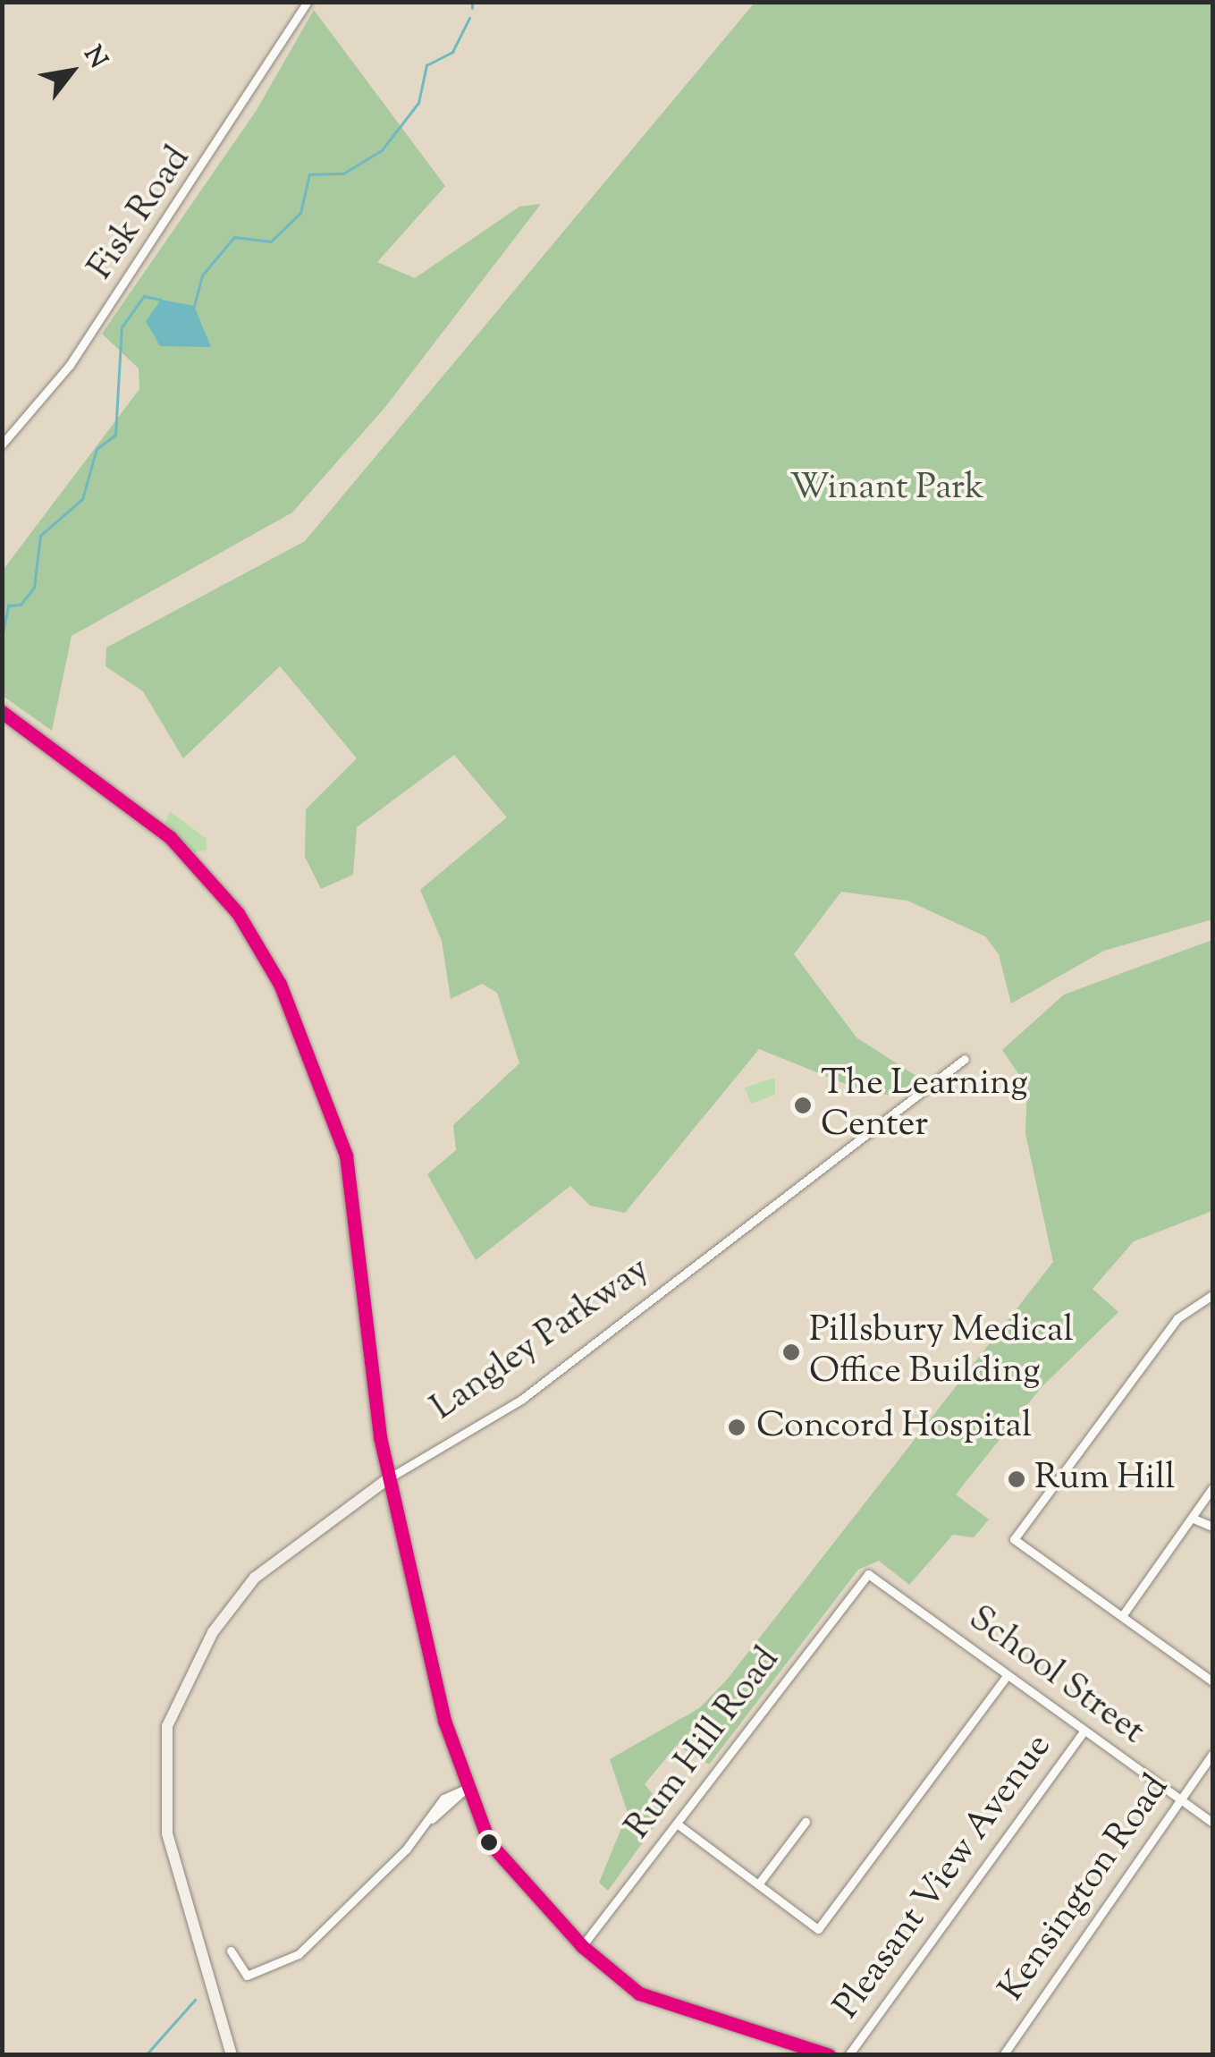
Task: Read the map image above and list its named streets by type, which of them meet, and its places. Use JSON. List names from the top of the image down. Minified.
{"streets":{"street":["Fisk Road","Langley Parkway","School Street","Rum Hill Road","Pleasant View Avenue","Kensington Road"]},"crossings":[["School Street","Rum Hill Road"],["School Street","Pleasant View Avenue"],["School Street","Kensington Road"]],"parks":["Winant Park"],"places":["The Learning Center","Pillsbury Medical Office Building","Concord Hospital","Rum Hill"],"north":"top right"}
